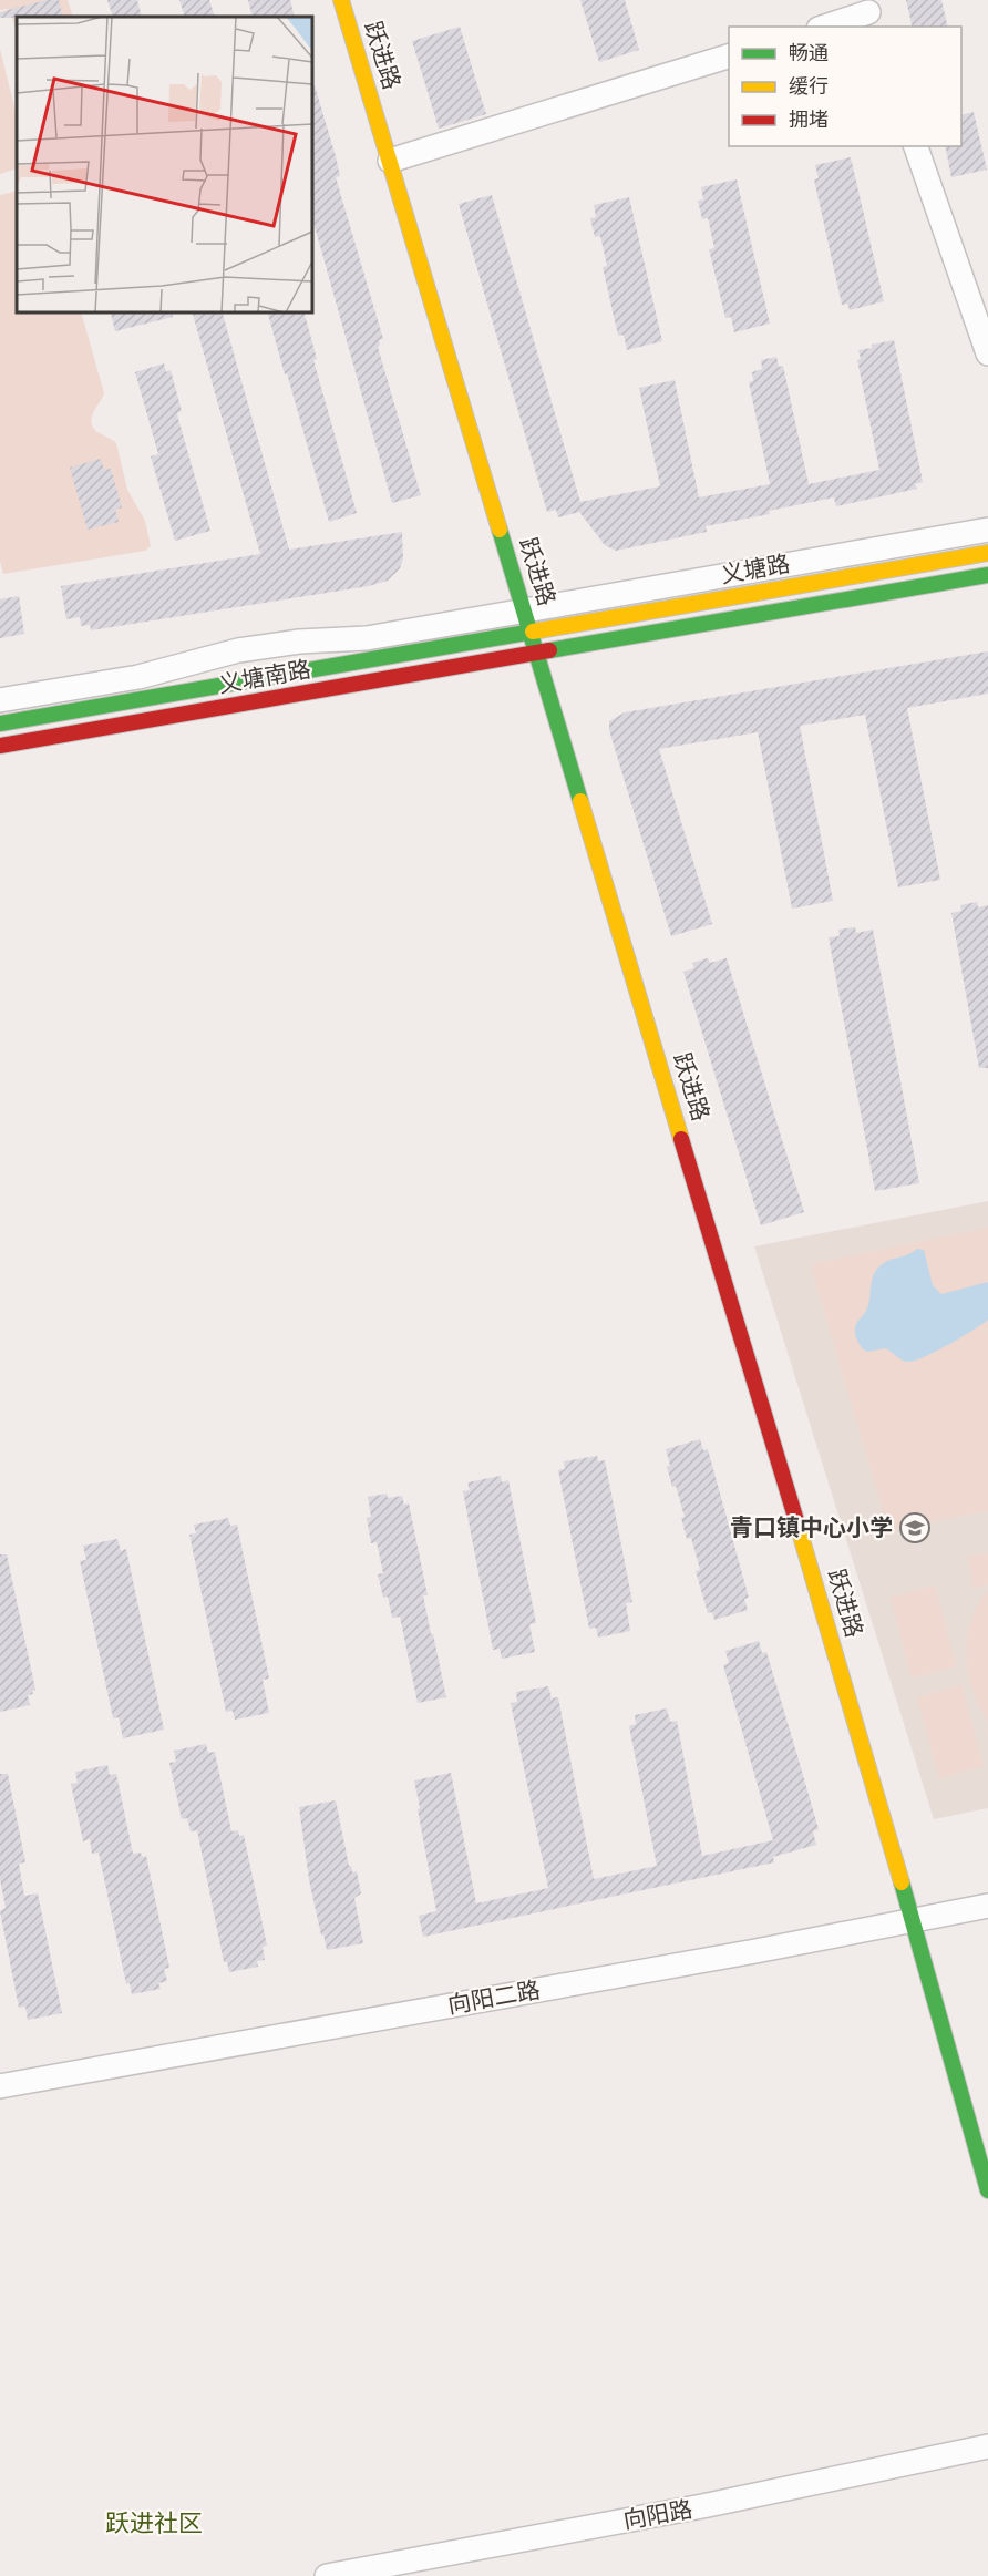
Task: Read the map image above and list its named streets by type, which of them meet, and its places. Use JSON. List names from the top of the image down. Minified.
{"streets":{"street":["跃进路","义塘路","义塘南路","向阳二路","向阳路"]},"crossings":[["跃进路","义塘路"],["跃进路","义塘南路"],["跃进路","向阳二路"],["义塘路","义塘南路"]],"districts":["跃进社区"],"places":{"school or university":["青口镇中心小学"]},"legend":["畅通","缓行","拥堵"]}
